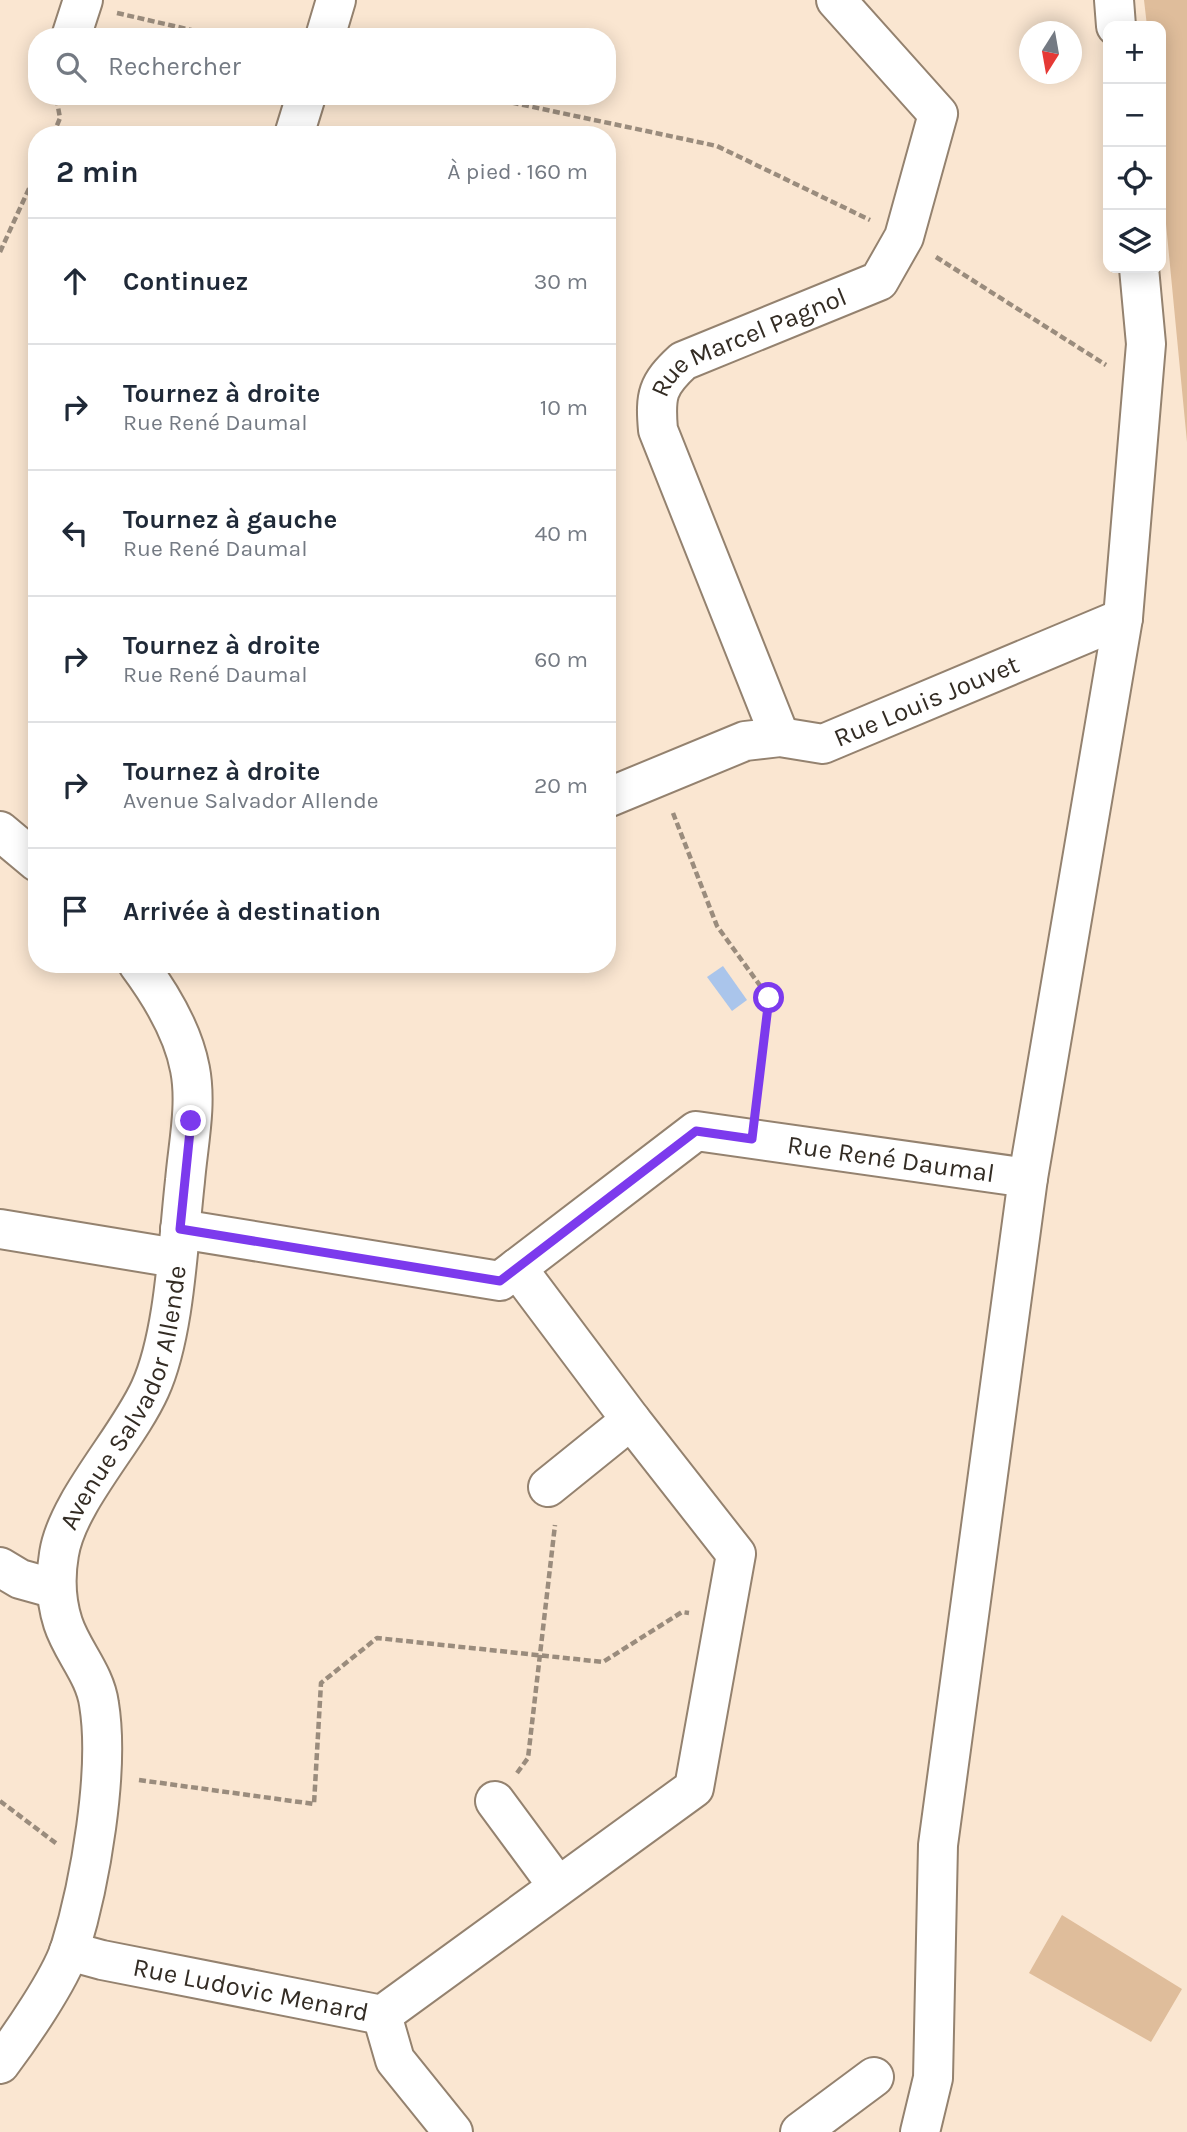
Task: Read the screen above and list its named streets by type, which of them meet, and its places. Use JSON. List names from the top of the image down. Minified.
{"streets":{"street":["Rue Marcel Pagnol","Rue Louis Jouvet","Rue René Daumal","Avenue Salvador Allende","Rue Ludovic Menard"]},"crossings":[["Rue Marcel Pagnol","Rue Louis Jouvet"],["Rue René Daumal","Avenue Salvador Allende"],["Rue René Daumal","Rue Ludovic Menard"],["Avenue Salvador Allende","Rue Ludovic Menard"]],"north":"bottom","page":{"map_buttons":["+","−"],"search":"Rechercher","heading":["2 min","À pied · 160 m"],"list":[["Continuez","30 m"],["Tournez à droite","Rue René Daumal","10 m"],["Tournez à gauche","Rue René Daumal","40 m"],["Tournez à droite","Rue René Daumal","60 m"],["Tournez à droite","Avenue Salvador Allende","20 m"],"Arrivée à destination"]}}
